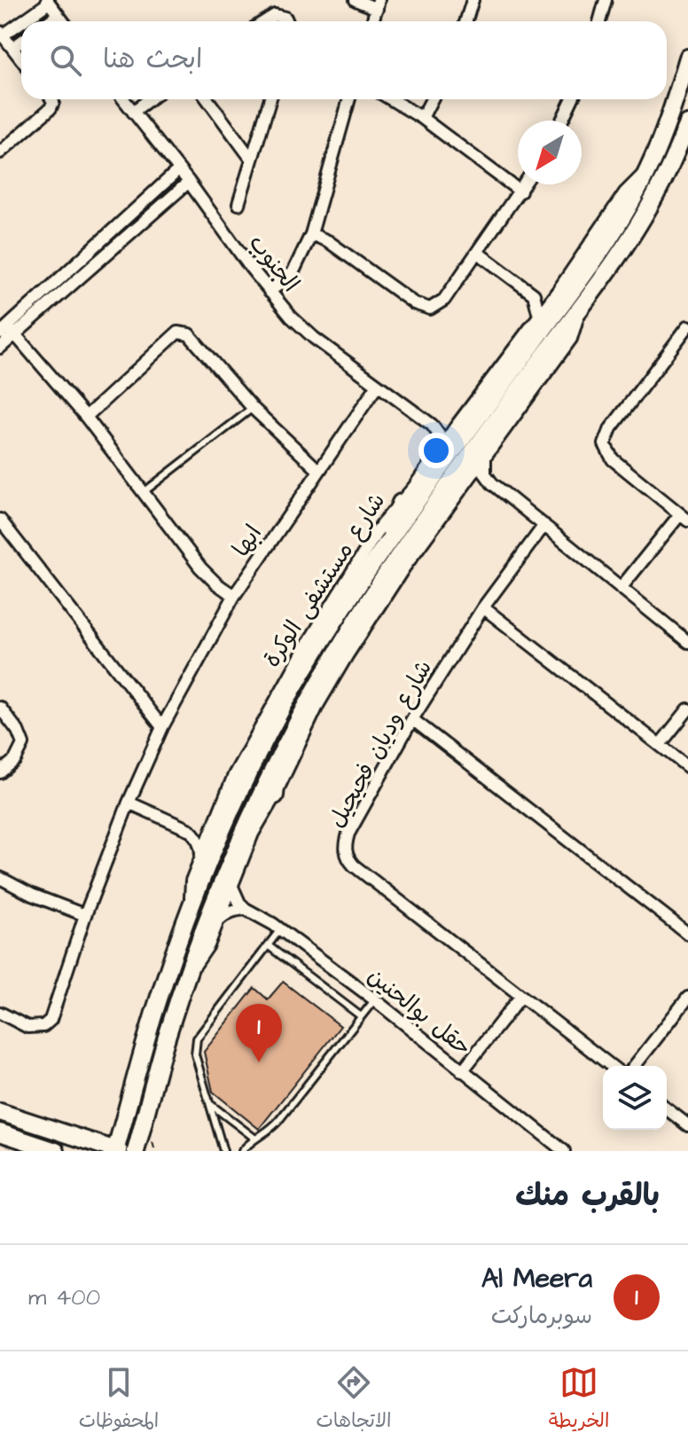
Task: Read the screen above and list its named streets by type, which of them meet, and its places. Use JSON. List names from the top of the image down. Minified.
{"streets":{"street":["الجنوب","ابها","شارع مستشفى الوكرة","شارع وديان فحيحيل","حقل بوالحنين"]},"crossings":[["الجنوب","ابها"]],"north":"bottom left","page":{"search":"ابحث هنا","pins":"1","heading":"بالقرب منك","list":[{"mark":"1","name":"Al Meera","note":"سوبرماركت","value":"400 m"}],"nav":["الخريطة","الاتجاهات","المحفوظات"]}}
